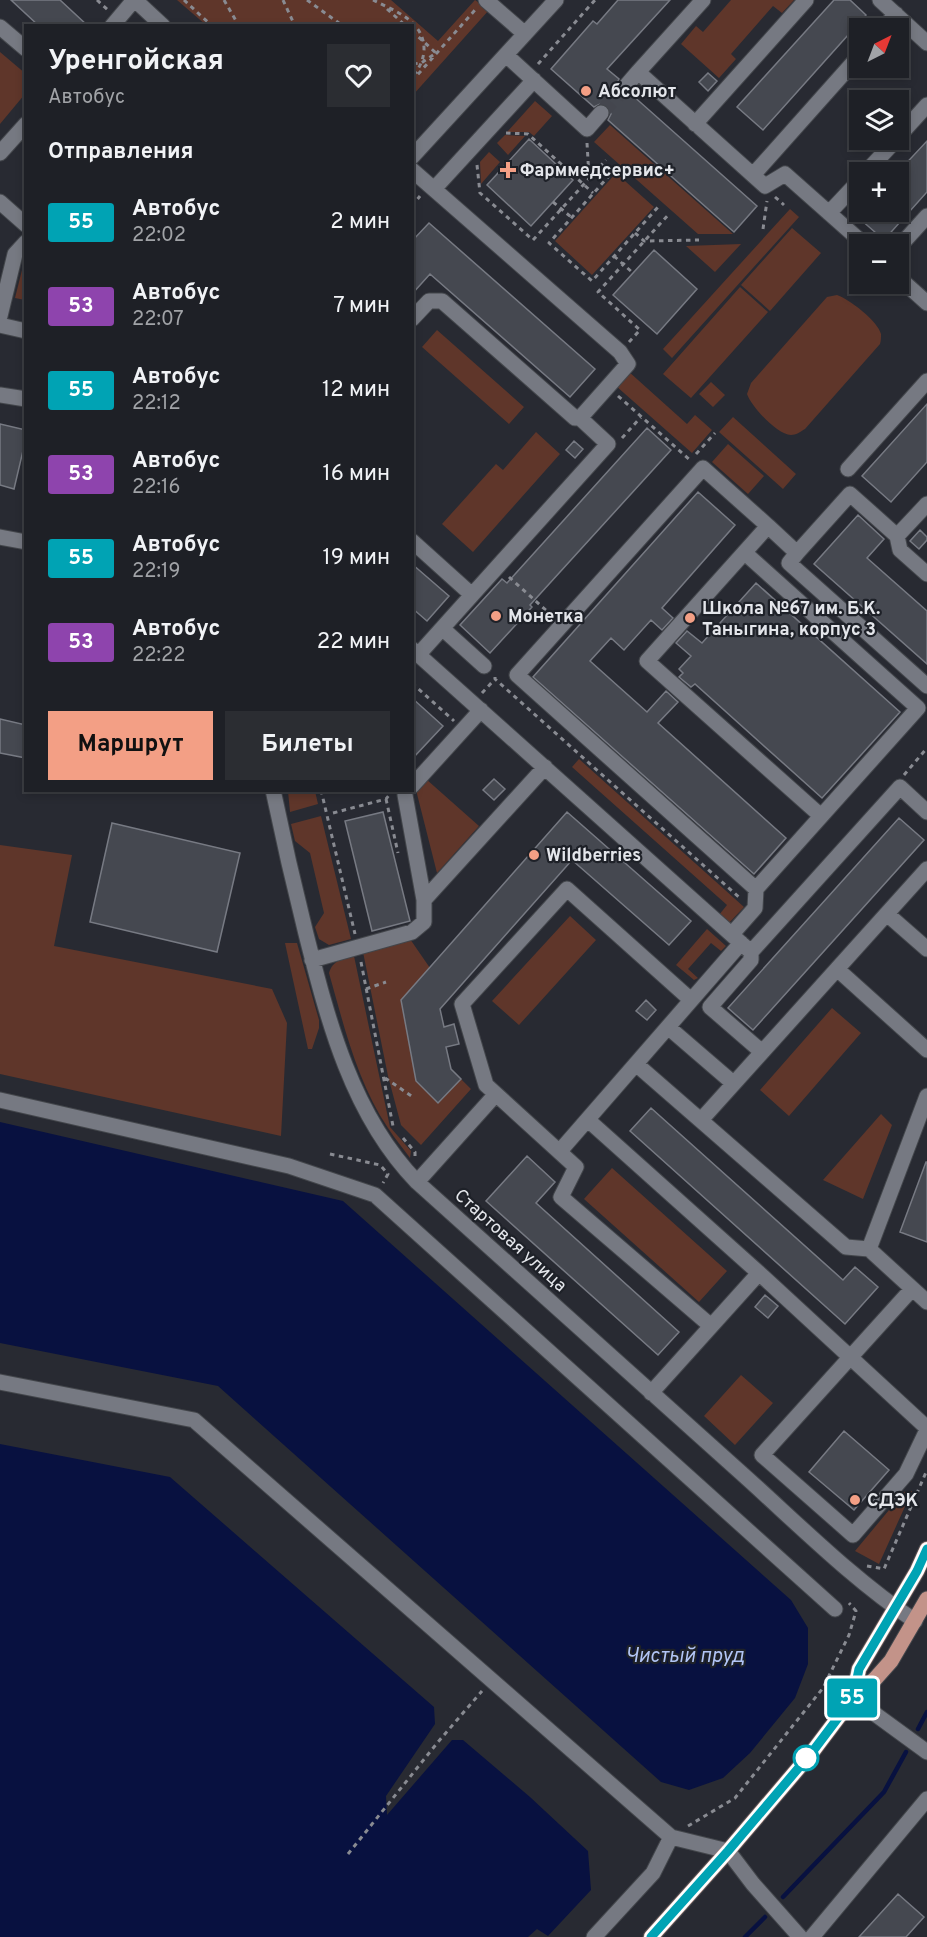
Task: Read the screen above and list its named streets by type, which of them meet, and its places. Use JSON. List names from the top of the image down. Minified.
{"streets":{"street":["Стартовая улица"]},"water":["Чистый пруд"],"places":{"other":["Абсолют","Монетка","Школа №67 им. Б.К. Таныгина, корпус 3","Wildberries","СДЭК"],"health":["Фарммедсервис+"]},"lines":["bus line 55"],"north":"top right","page":{"on_map":"55","map_buttons":["+","−"],"heading":[["Уренгойская","Автобус"],"Отправления"],"list":[{"mark":"55","name":"Автобус","note":"22:02","value":"2 мин"},{"mark":"53","name":"Автобус","note":"22:07","value":"7 мин"},{"mark":"55","name":"Автобус","note":"22:12","value":"12 мин"},{"mark":"53","name":"Автобус","note":"22:16","value":"16 мин"},{"mark":"55","name":"Автобус","note":"22:19","value":"19 мин"},{"mark":"53","name":"Автобус","note":"22:22","value":"22 мин"}],"buttons":["Маршрут","Билеты"]}}
